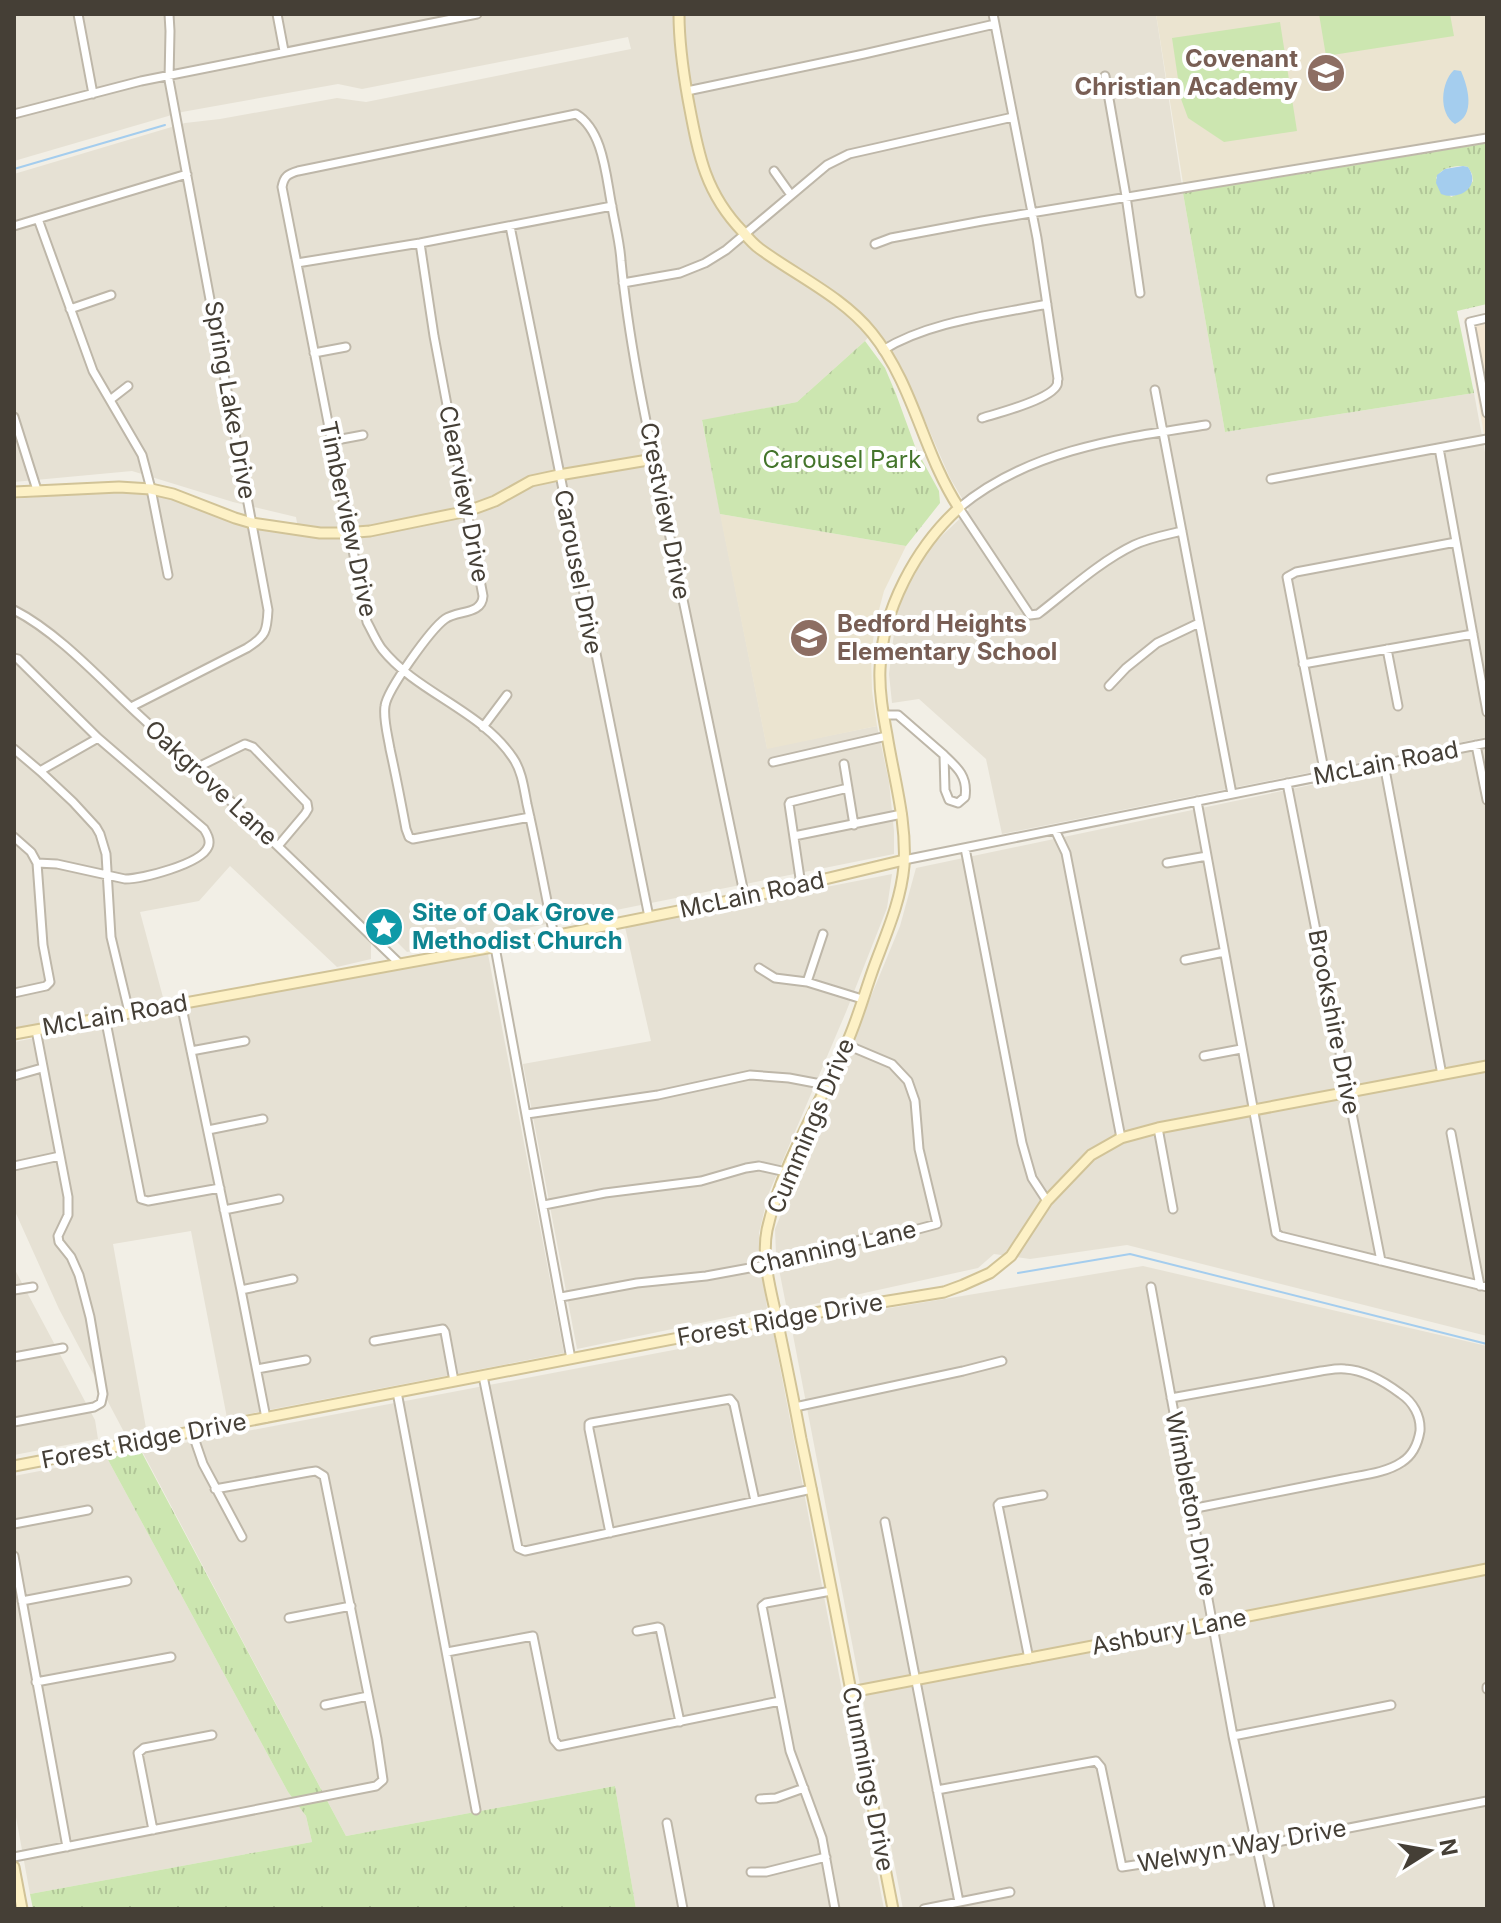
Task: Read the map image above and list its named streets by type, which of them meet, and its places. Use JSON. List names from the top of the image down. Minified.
{"streets":{"street":["Spring Lake Drive","Clearview Drive","Crestview Drive","Timberview Drive","Carousel Drive","McLain Road","Oakgrove Lane","Brookshire Drive","Cummings Drive","Channing Lane","Forest Ridge Drive","Wimbleton Drive","Ashbury Lane","Welwyn Way Drive"]},"crossings":[["Spring Lake Drive","Oakgrove Lane"],["Clearview Drive","Timberview Drive"],["Crestview Drive","Timberview Drive"],["Crestview Drive","McLain Road"],["Timberview Drive","McLain Road"],["Carousel Drive","McLain Road"],["McLain Road","Oakgrove Lane"],["McLain Road","Brookshire Drive"],["McLain Road","Cummings Drive"],["Brookshire Drive","Forest Ridge Drive"],["Cummings Drive","Channing Lane"],["Cummings Drive","Forest Ridge Drive"],["Cummings Drive","Ashbury Lane"],["Wimbleton Drive","Ashbury Lane"],["Wimbleton Drive","Welwyn Way Drive"]],"parks":["Carousel Park"],"places":{"school or university":["Covenant Christian Academy","Bedford Heights Elementary School"],"place":["Site of Oak Grove Methodist Church"]},"north":"right"}
